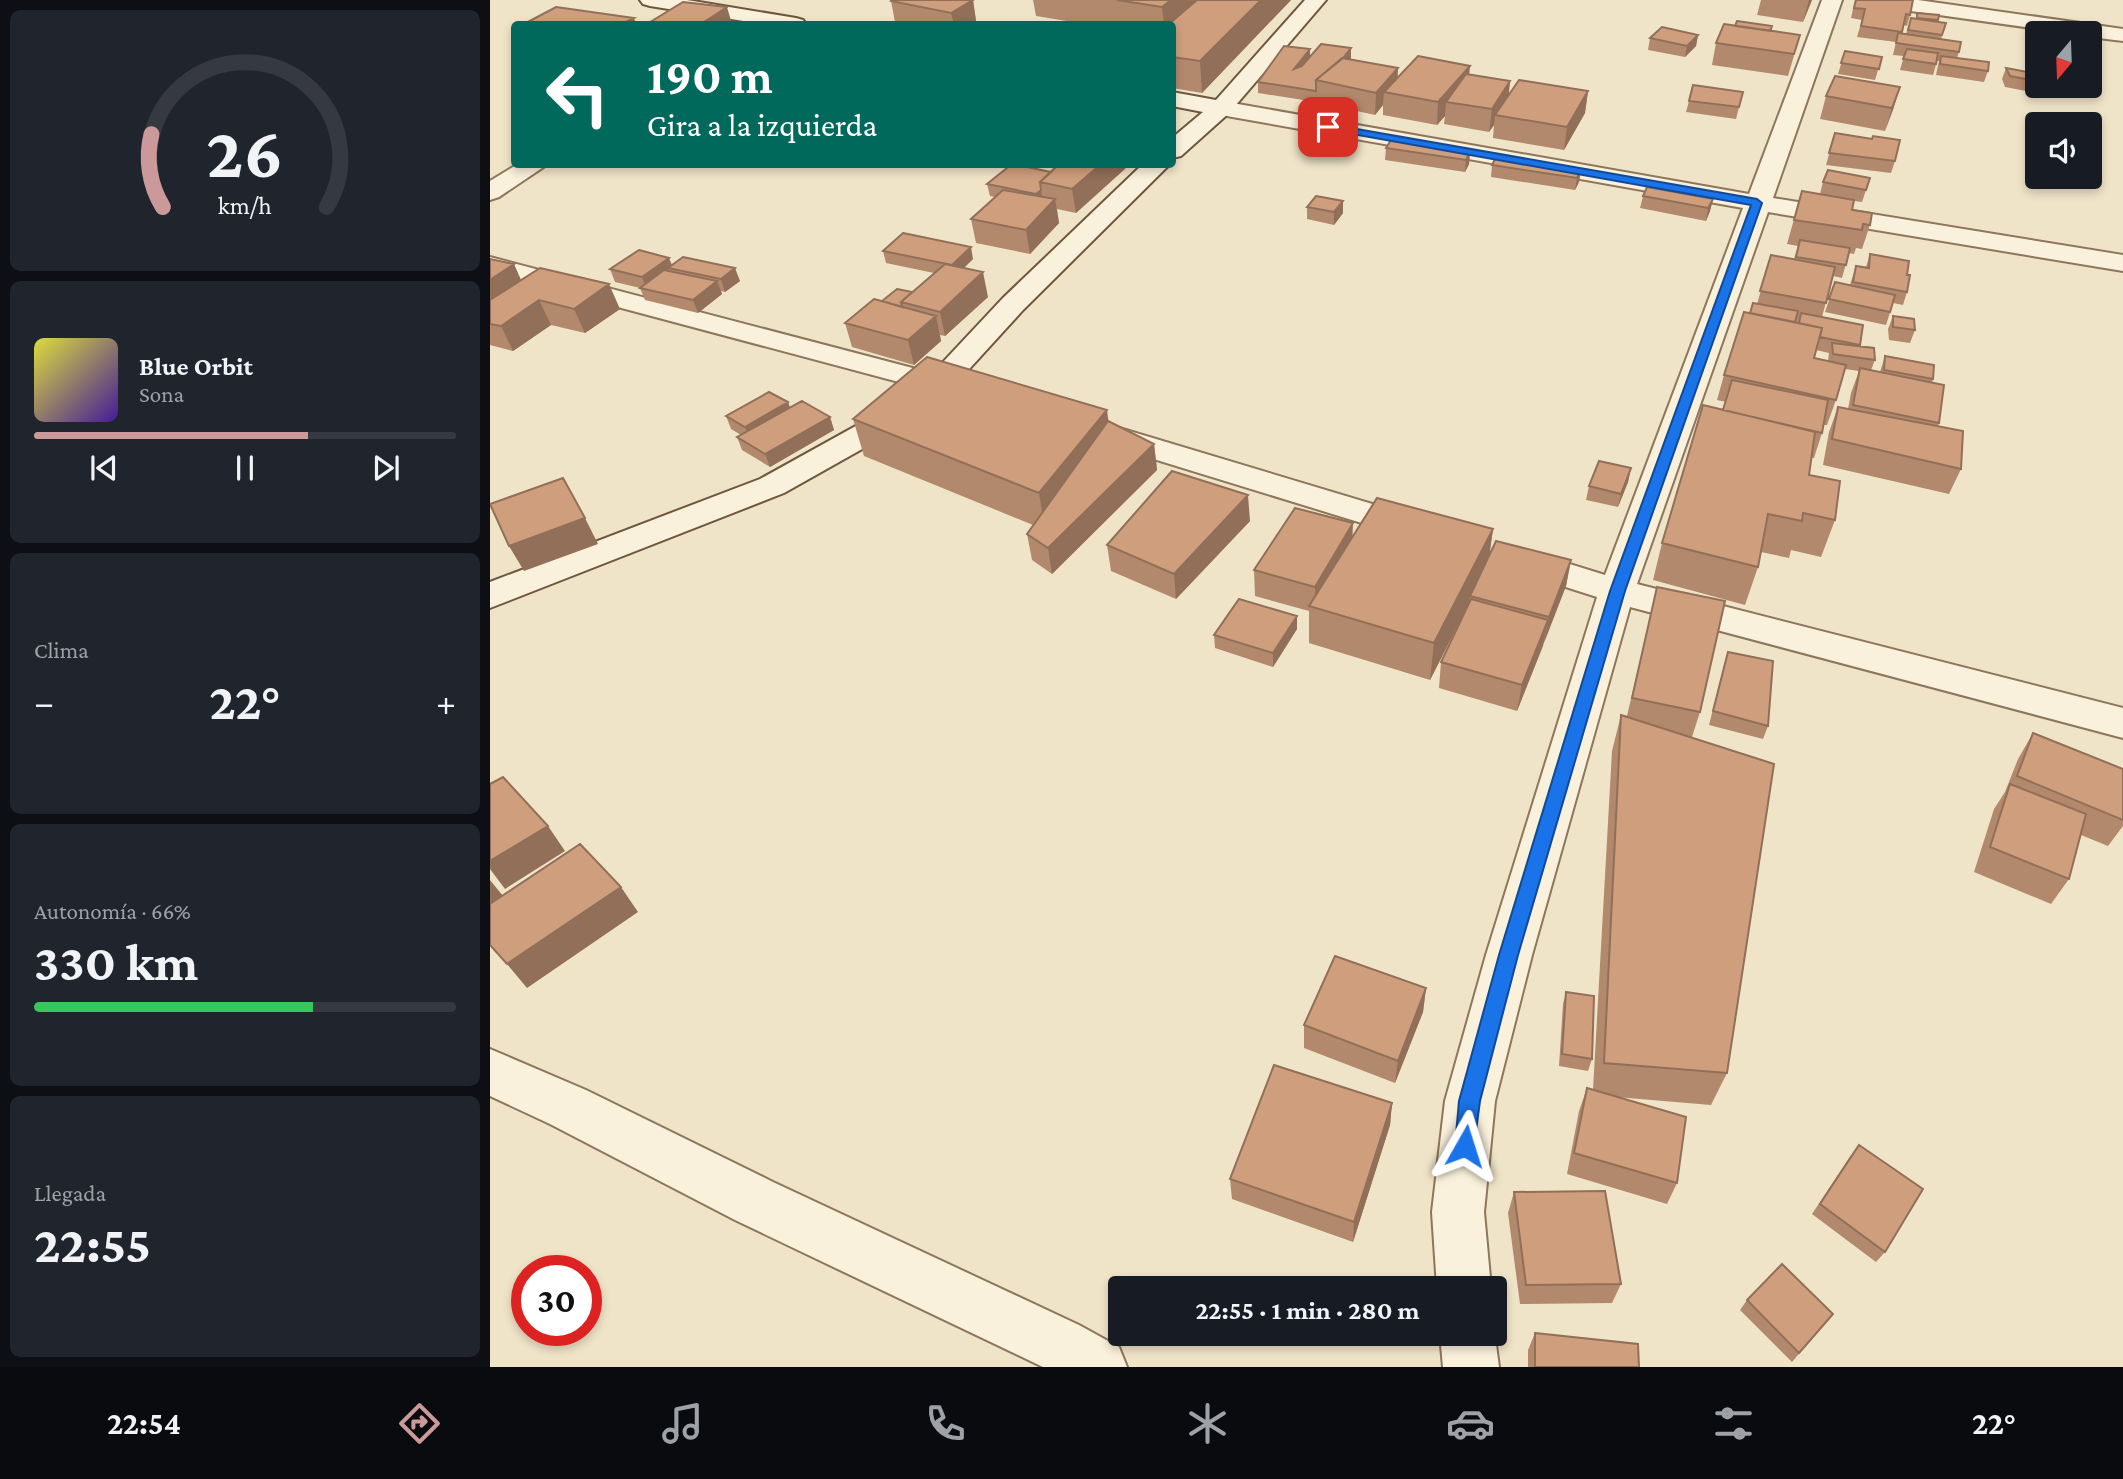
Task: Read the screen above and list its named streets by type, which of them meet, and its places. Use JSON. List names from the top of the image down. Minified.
{"north":"bottom","page":{"turn":["190 m","Gira a la izquierda"],"song":["Blue Orbit","Sona"],"tile":["Clima",["Autonomía · 66%","330 km"],["Llegada","22:55"]],"heat":["−","22°","+"],"limit":"30","trip":"22:55 · 1 min · 280 m","tabs":["22:54","22°"],"gauge":["26","km/h"]}}
